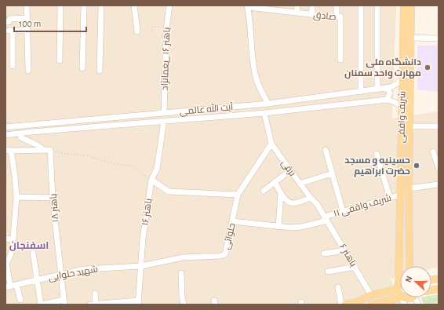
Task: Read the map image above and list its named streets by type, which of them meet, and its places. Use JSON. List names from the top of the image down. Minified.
{"streets":{"main road":["شریف واقفی"],"street":["صادق","باهنر ۱۶ _یغمانژاد","آیت الله عالمی","برقی","شریف واقفی ۱۱","باهنر ۱۸","باهنر ۱۶","حلوائی","باهنر ۶","شهید حلوایی"]},"crossings":[["باهنر ۱۶ _یغمانژاد","آیت الله عالمی"],["آیت الله عالمی","شریف واقفی"],["آیت الله عالمی","برقی"],["آیت الله عالمی","باهنر ۱۶"],["شریف واقفی","شریف واقفی ۱۱"],["برقی","شریف واقفی ۱۱"],["برقی","حلوائی"],["برقی","باهنر ۶"],["شریف واقفی ۱۱","حلوائی"],["شریف واقفی ۱۱","باهنر ۶"],["باهنر ۱۸","شهید حلوایی"],["باهنر ۱۶","حلوائی"],["باهنر ۱۶","شهید حلوایی"],["حلوائی","شهید حلوایی"]],"districts":["اسفنجان"],"places":["دانشگاه ملی مهارت واحد سمنان","حسینیه و مسجد حضرت ابراهیم"],"scale_bar":"100 m","north":"left"}
